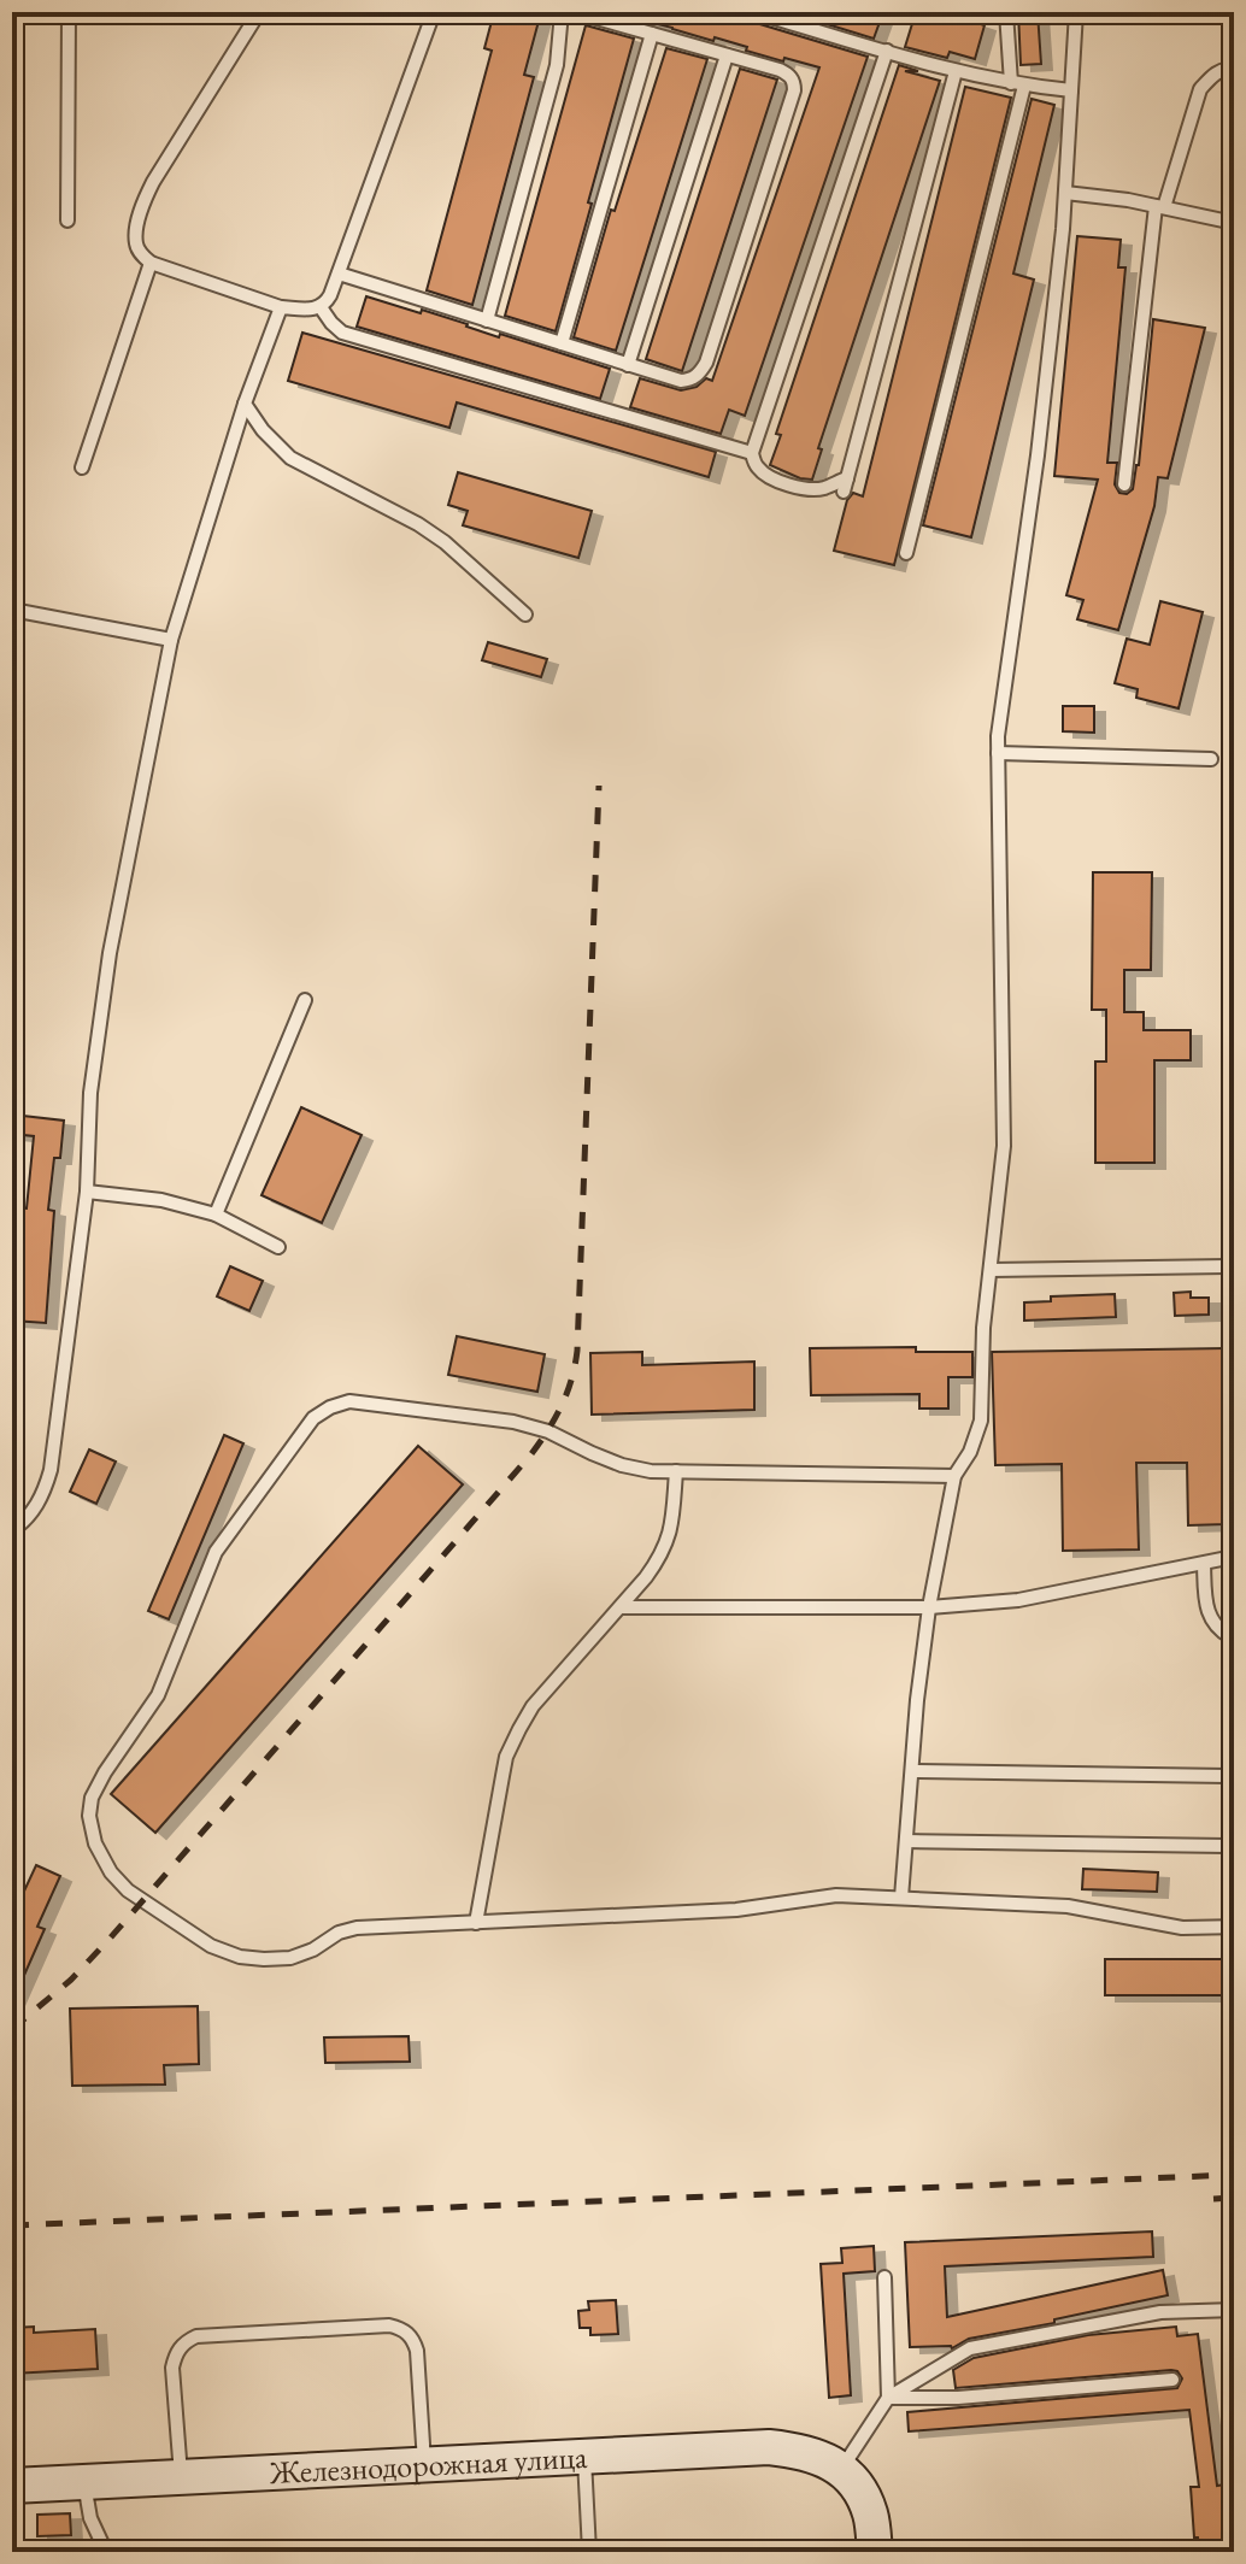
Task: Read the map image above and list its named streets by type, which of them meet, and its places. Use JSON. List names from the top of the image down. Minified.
{"streets":{"main road":["Железнодорожная улица"]}}
